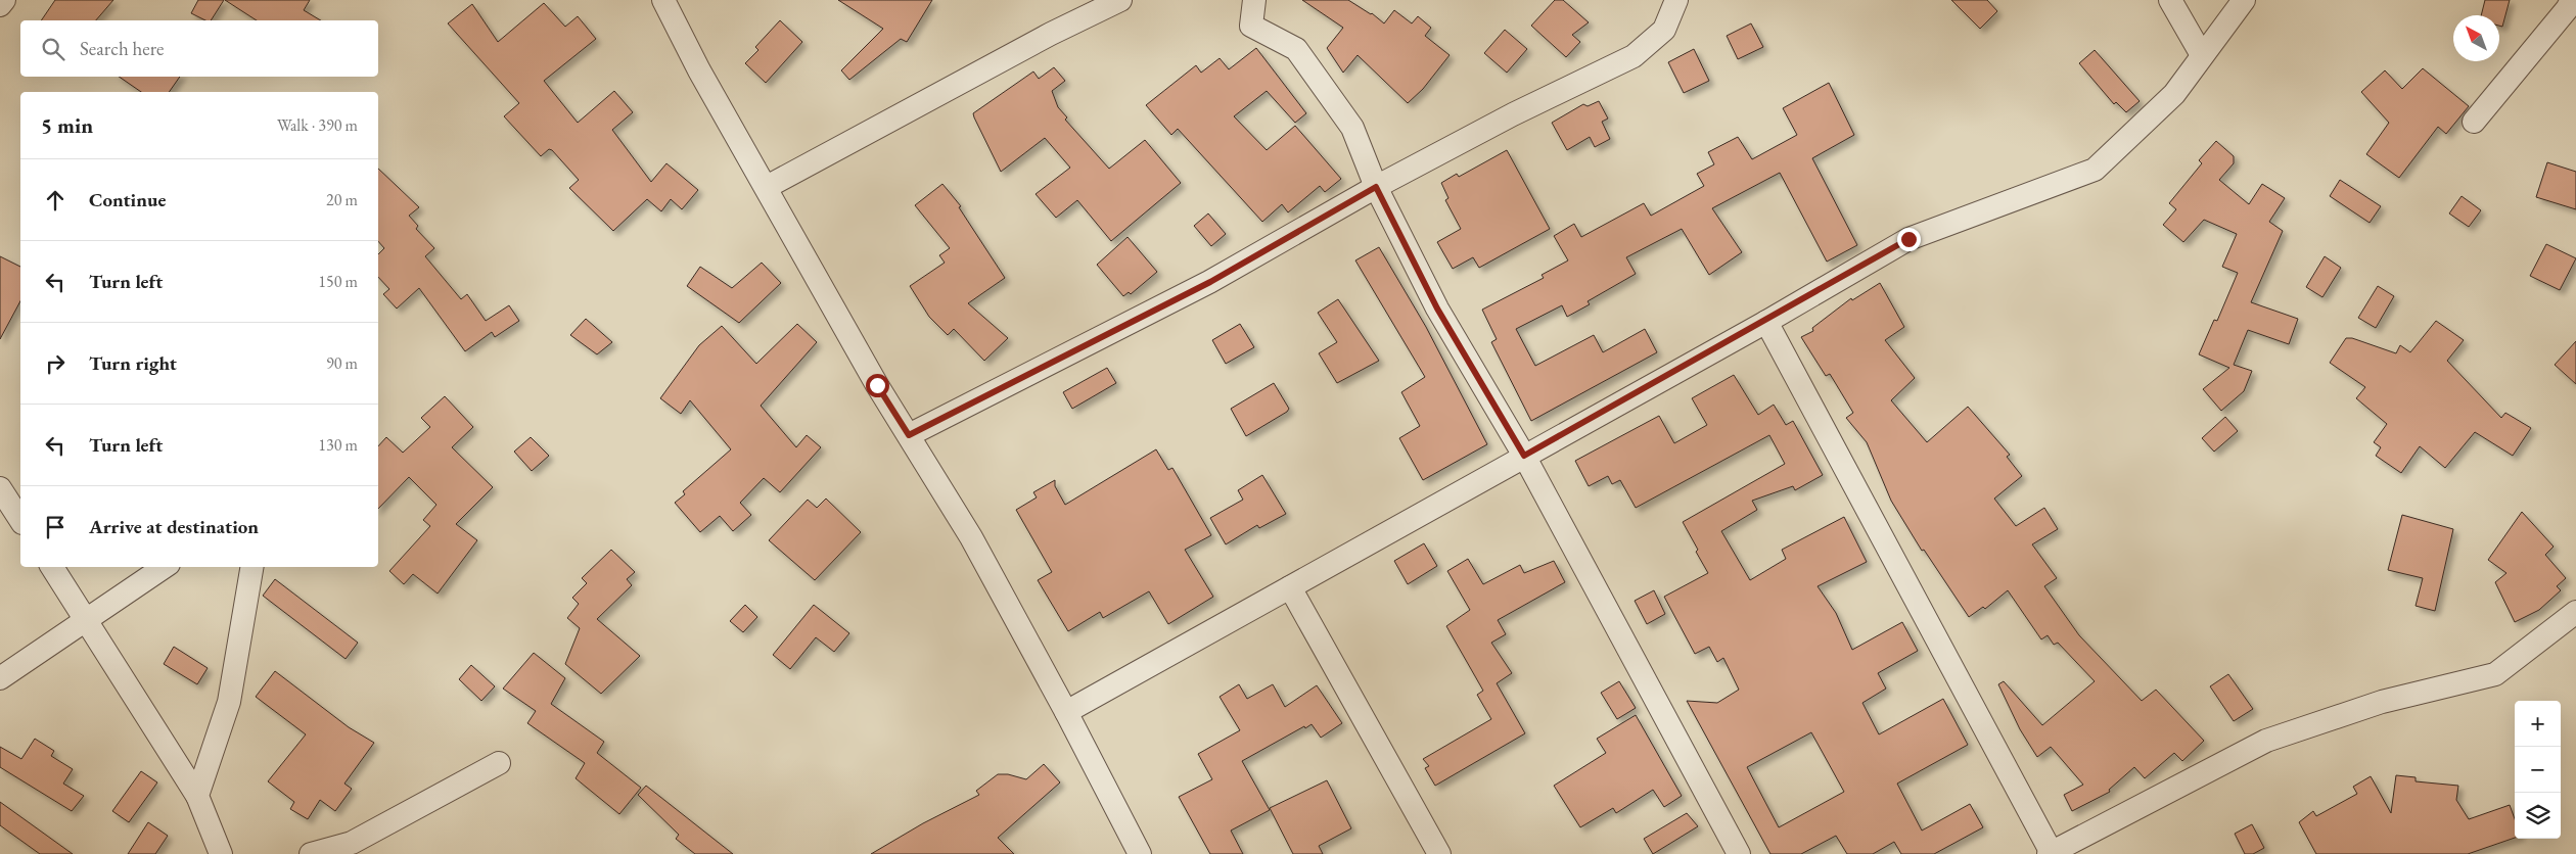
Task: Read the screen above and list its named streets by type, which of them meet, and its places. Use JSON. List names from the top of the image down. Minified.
{"north":"top left","page":{"search":"Search here","heading":["5 min","Walk · 390 m"],"list":[["Continue","20 m"],["Turn left","150 m"],["Turn right","90 m"],["Turn left","130 m"],"Arrive at destination"],"map_buttons":["+","−"]}}
